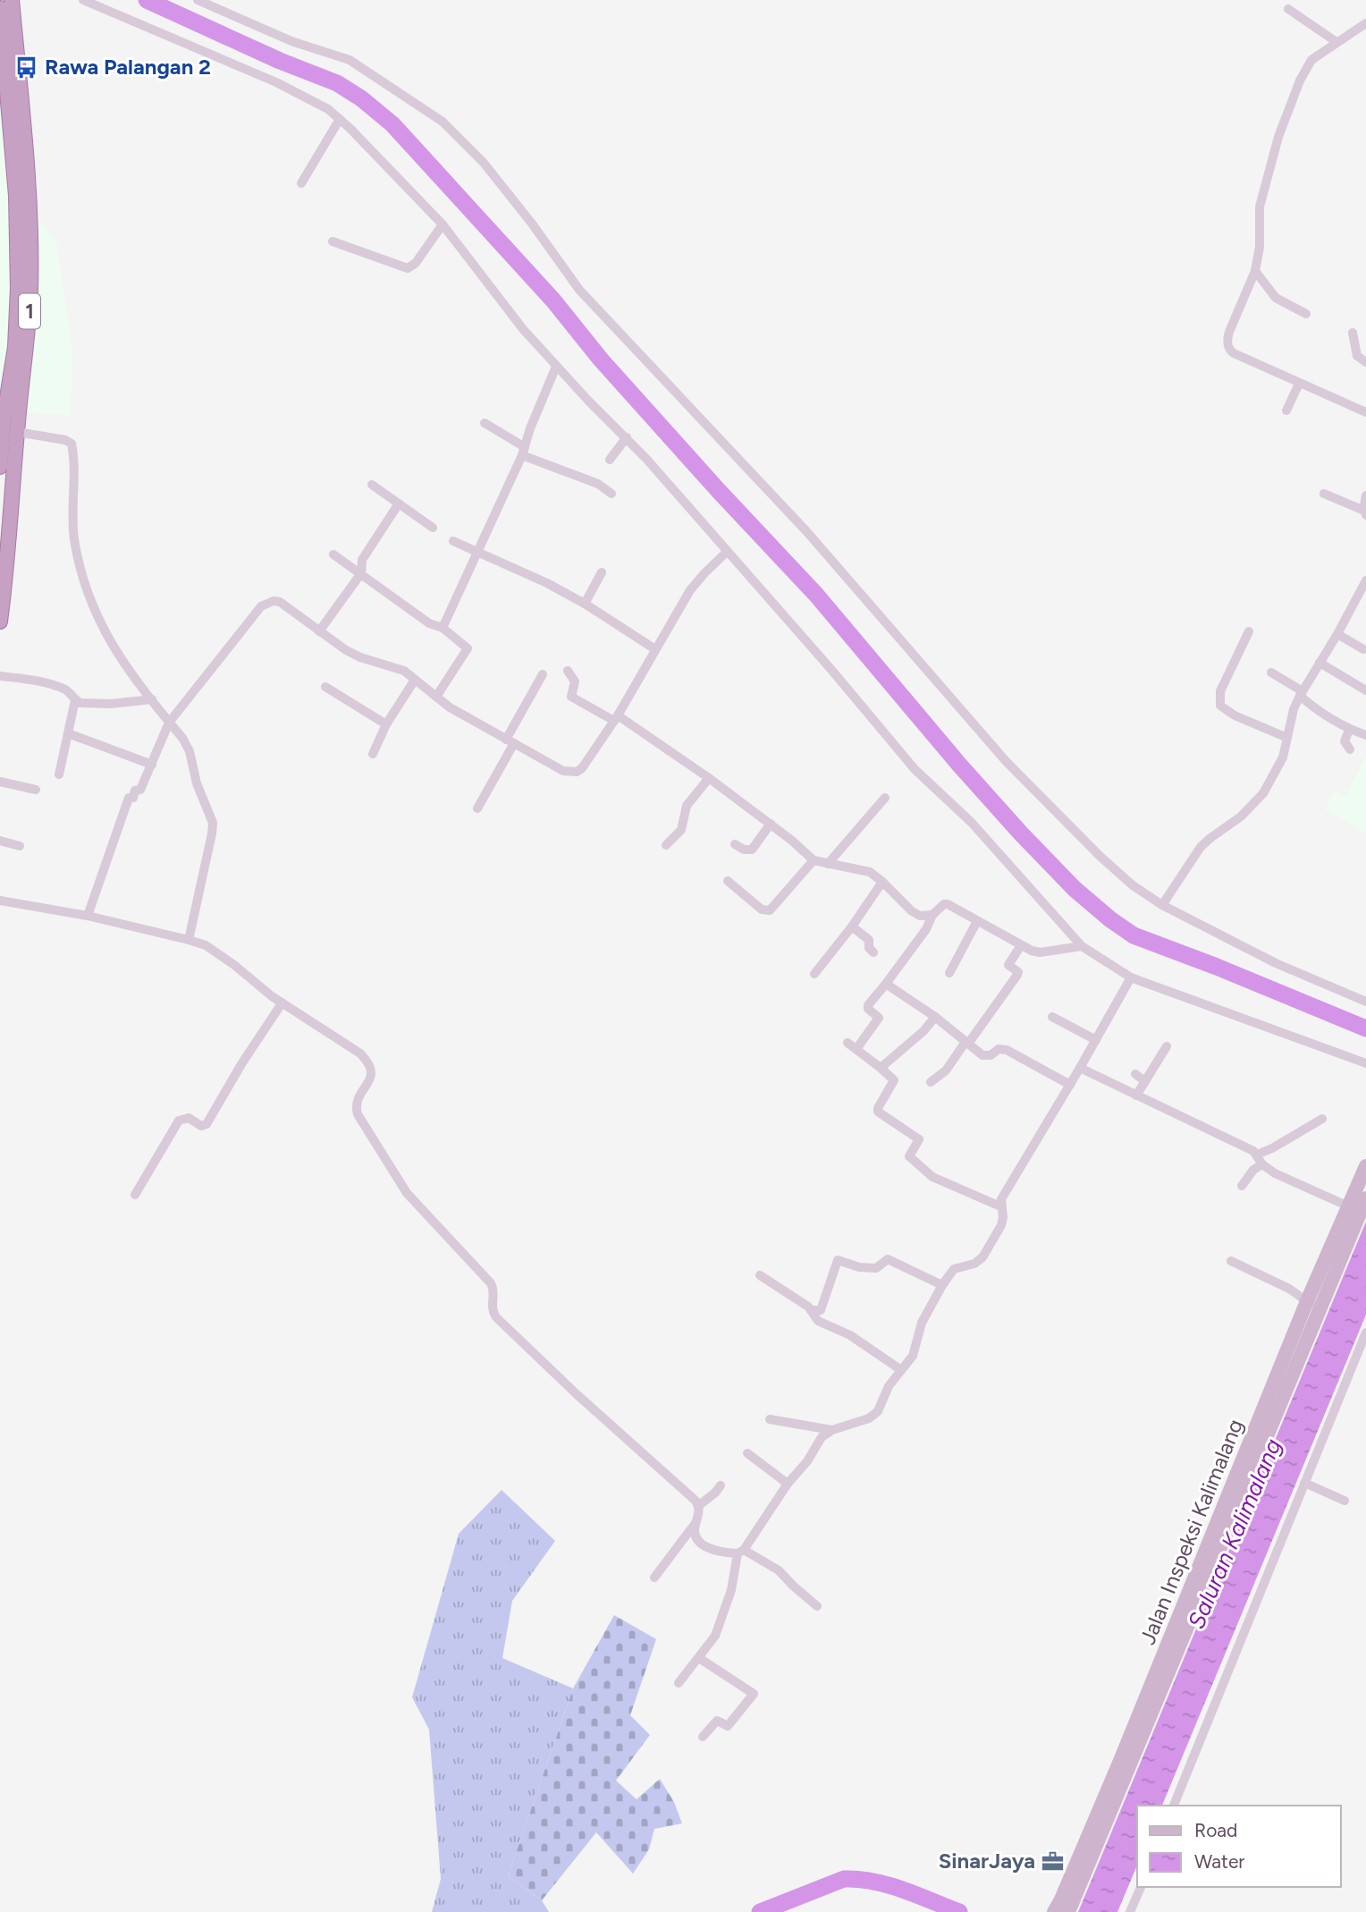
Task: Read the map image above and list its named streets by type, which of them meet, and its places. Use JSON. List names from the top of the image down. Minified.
{"streets":{"highway":["1"],"main road":["Jalan Inspeksi Kalimalang"]},"water":["Saluran Kalimalang"],"places":{"bus stop":["Rawa Palangan 2"],"office":["SinarJaya"]},"legend":["Road","Water"]}
